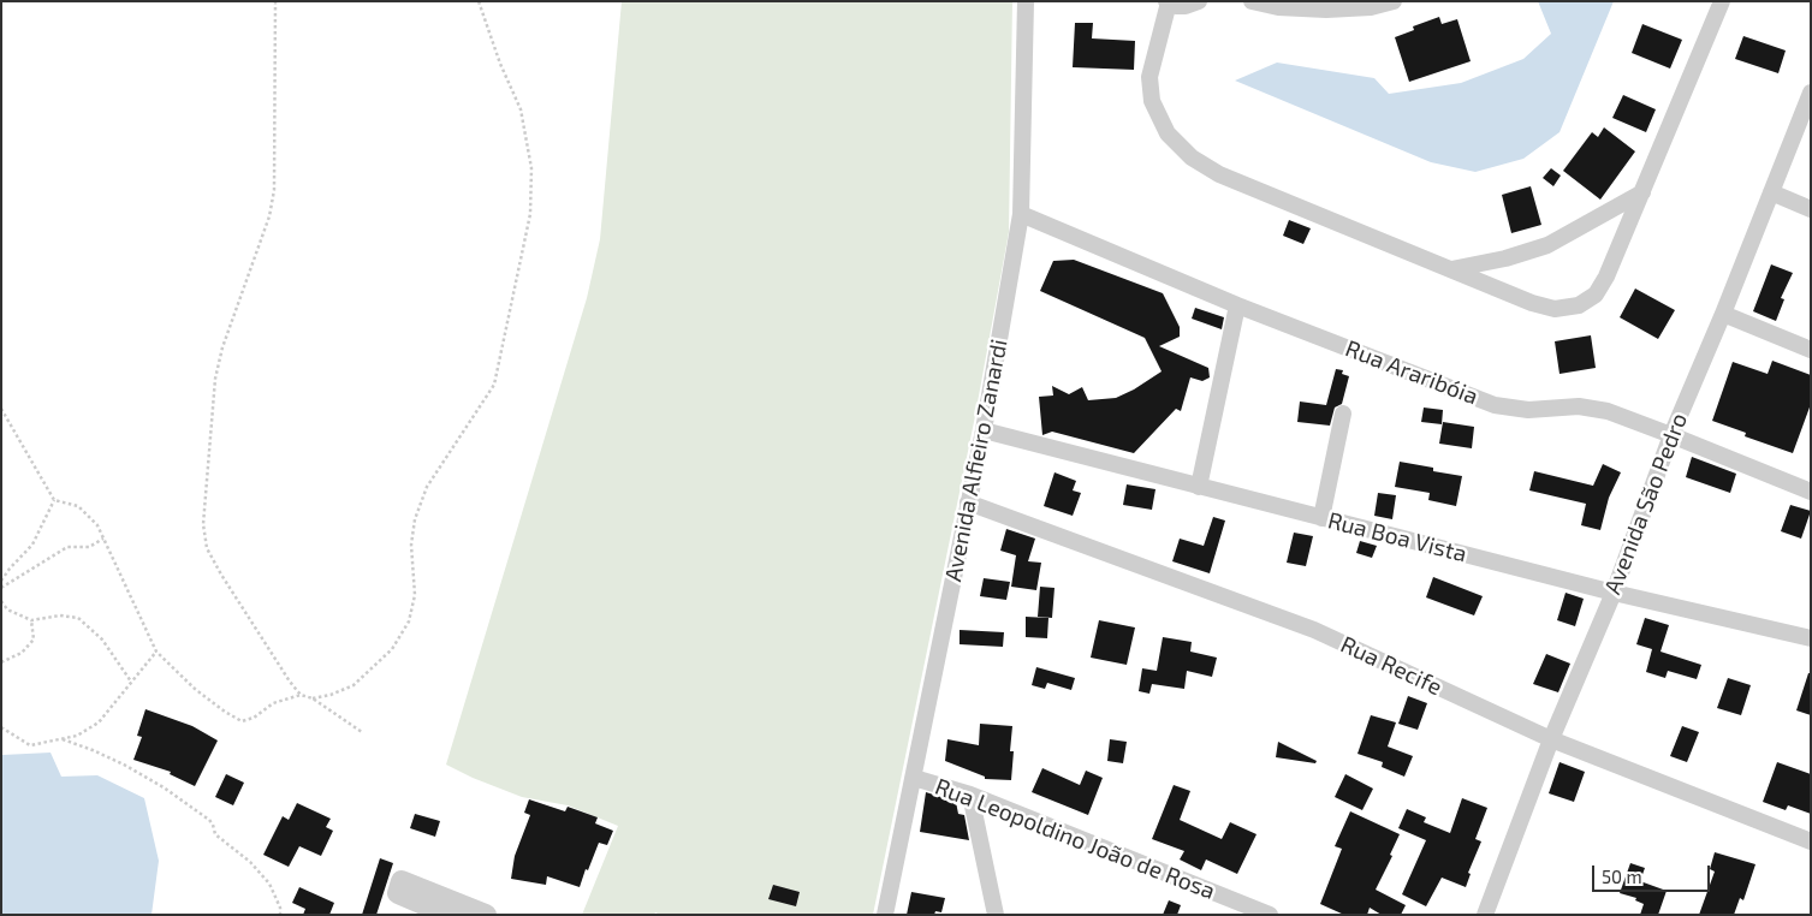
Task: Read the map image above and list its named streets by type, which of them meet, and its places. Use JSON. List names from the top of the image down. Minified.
{"streets":{"street":["Rua Araribóia","Avenida Alfieiro Zanardi","Avenida São Pedro","Rua Boa Vista","Rua Recife","Rua Leopoldino João de Rosa"]},"crossings":[["Rua Araribóia","Avenida Alfieiro Zanardi"],["Rua Araribóia","Avenida São Pedro"],["Avenida Alfieiro Zanardi","Rua Boa Vista"],["Avenida Alfieiro Zanardi","Rua Recife"],["Avenida Alfieiro Zanardi","Rua Leopoldino João de Rosa"],["Avenida São Pedro","Rua Boa Vista"],["Avenida São Pedro","Rua Recife"]],"scale_bar":"50 m"}
